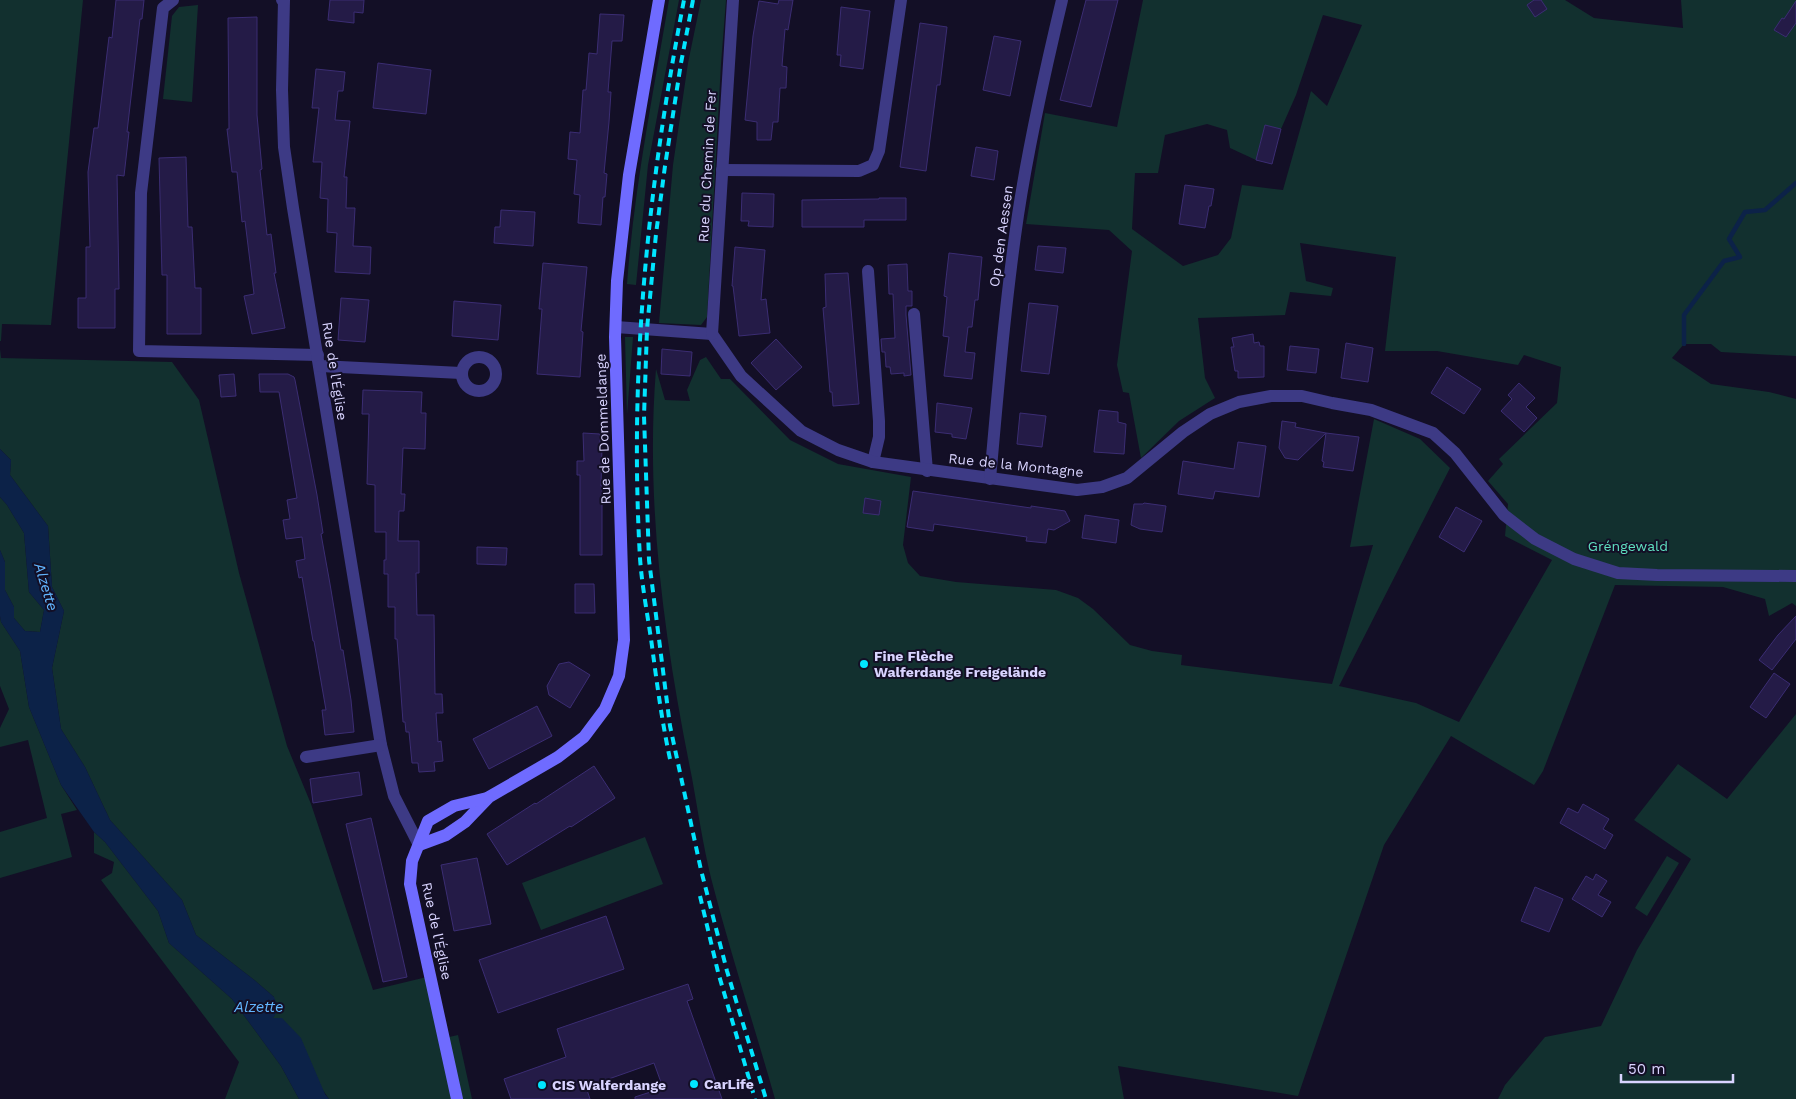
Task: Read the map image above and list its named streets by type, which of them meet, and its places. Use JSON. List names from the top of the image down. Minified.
{"streets":{"main road":["Rue de l'Église","Rue de Dommeldange"],"street":["Rue du Chemin de Fer","Op den Aessen","Rue de la Montagne"]},"crossings":[["Rue du Chemin de Fer","Rue de la Montagne"],["Op den Aessen","Rue de la Montagne"],["Rue de l'Église","Rue de Dommeldange"]],"water":["Alzette"],"parks":["Gréngewald"],"places":["Fine Flèche Walferdange Freigelände","CarLife","CIS Walferdange"],"scale_bar":"50 m"}
